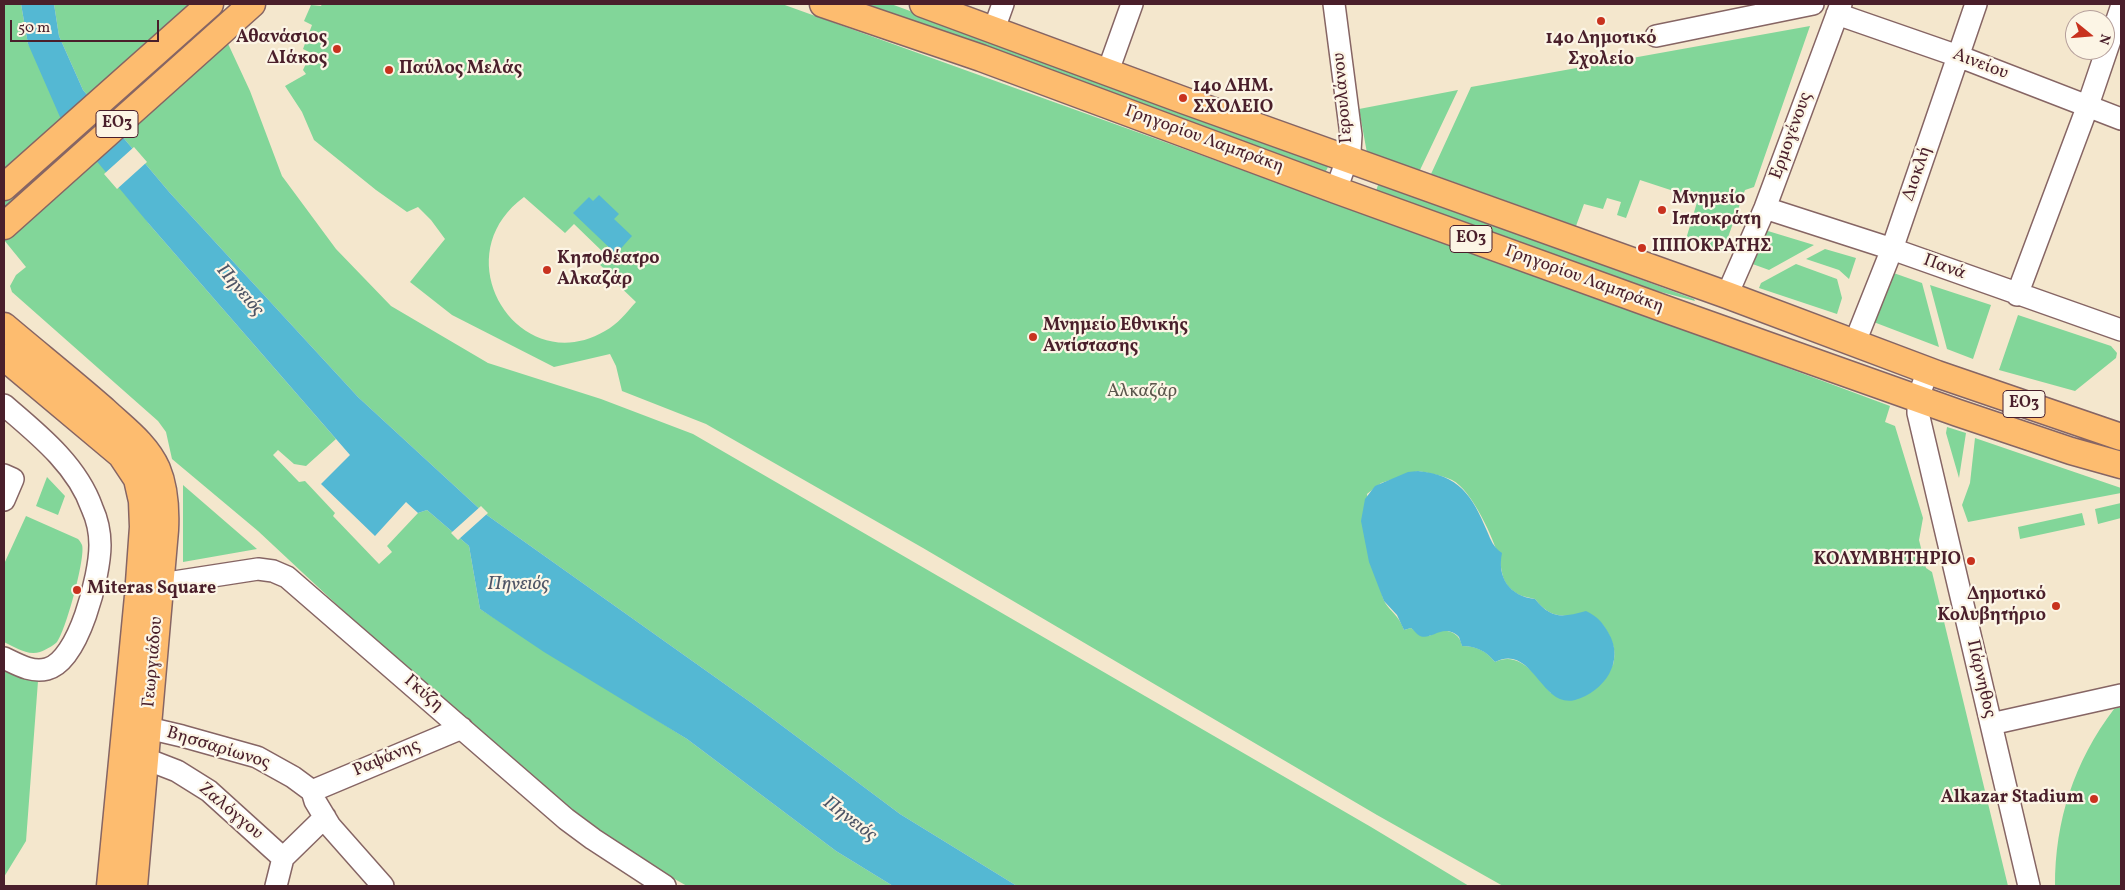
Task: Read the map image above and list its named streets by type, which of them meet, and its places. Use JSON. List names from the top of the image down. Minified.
{"streets":{"main road":["ΕΟ3","Γρηγορίου Λαμπράκη","Γεωργιάδου"],"street":["Αινείου","Γερουλάνου","Ερμογένους","Διοκλή","Πανά","Πάρνηθος","Γκύζη","Βησσαρίωνος","Ραψάνης","Ζαλόγγου"]},"crossings":[["Αινείου","Ερμογένους"],["Αινείου","Διοκλή"],["Γερουλάνου","Γρηγορίου Λαμπράκη"],["Ερμογένους","Γρηγορίου Λαμπράκη"],["Ερμογένους","Πανά"],["Γρηγορίου Λαμπράκη","Διοκλή"],["Γρηγορίου Λαμπράκη","Πάρνηθος"],["Διοκλή","Πανά"],["Γεωργιάδου","Γκύζη"],["Γεωργιάδου","Βησσαρίωνος"],["Γεωργιάδου","Ζαλόγγου"],["Γκύζη","Ραψάνης"],["Βησσαρίωνος","Ραψάνης"]],"water":["Πηνειός"],"parks":["Αλκαζάρ"],"places":["14ο Δημοτικό Σχολείο","Αθανάσιος ΔΙάκος","Παύλος Μελάς","14ο ΔΗΜ. ΣΧΟΛΕΙΟ","Μνημείο Ιπποκράτη","ΙΠΠΟΚΡΑΤΗΣ","Κηποθέατρο Αλκαζάρ","Μνημείο Εθνικής Αντίστασης","ΚΟΛΥΜΒΗΤΗΡΙΟ","Miteras Square","Δημοτικό Κολυβητήριο","Alkazar Stadium"],"scale_bar":"50 m","north":"right"}
